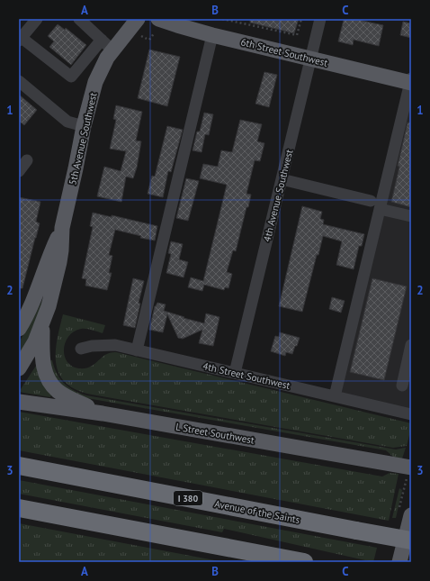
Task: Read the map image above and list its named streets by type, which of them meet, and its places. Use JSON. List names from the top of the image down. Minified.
{"streets":{"highway":["I 380","Avenue of the Saints"],"main road":["6th Street Southwest","5th Avenue Southwest","L Street Southwest"],"street":["4th Avenue Southwest","4th Street Southwest"]},"crossings":[["6th Street Southwest","4th Avenue Southwest"],["4th Avenue Southwest","4th Street Southwest"]],"grid":{"columns":["A","B","C"],"rows":["1","2","3"]}}
